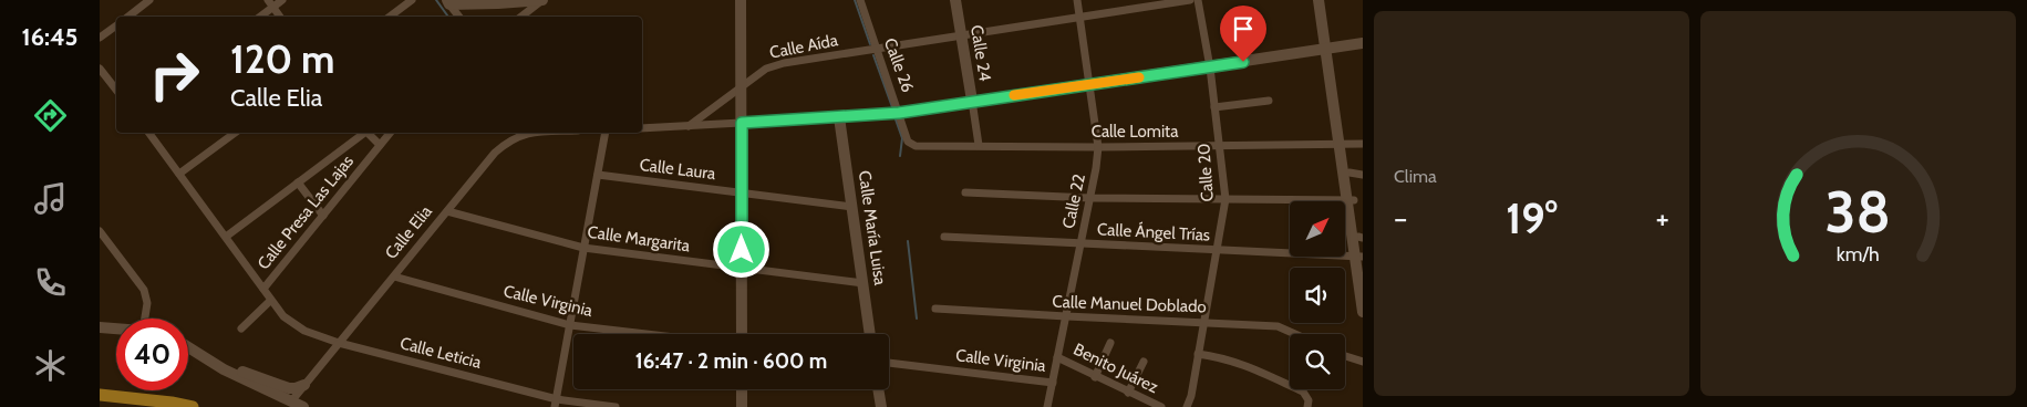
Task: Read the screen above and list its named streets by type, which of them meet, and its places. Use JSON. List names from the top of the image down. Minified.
{"streets":{"street":["Calle Aída","Calle 24","Calle 26","Calle Lomita","Calle Laura","Calle 20","Calle 22","Calle Presa Las Lajas","Calle María Luisa","Calle Elia","Calle Ángel Trías","Calle Margarita","Calle Virginia","Calle Manuel Doblado","Calle Leticia","Benito Juárez"]},"crossings":[["Calle Aída","Calle 24"],["Calle Aída","Calle 26"],["Calle Aída","Calle 22"],["Calle 24","Calle Lomita"],["Calle 26","Calle Lomita"],["Calle Lomita","Calle 20"],["Calle Lomita","Calle 22"],["Calle Laura","Calle María Luisa"],["Calle 20","Calle Ángel Trías"],["Calle 20","Calle Manuel Doblado"],["Calle 22","Calle Ángel Trías"],["Calle 22","Calle Virginia"],["Calle 22","Calle Manuel Doblado"],["Calle 22","Benito Juárez"],["Calle Presa Las Lajas","Calle Leticia"],["Calle María Luisa","Calle Margarita"],["Calle Elia","Calle Margarita"],["Calle Elia","Calle Virginia"],["Calle Elia","Calle Leticia"]],"north":"top right","page":{"tabs":"16:45","tile":"Clima","turn":["120 m","Calle Elia"],"heat":["−","19°","+"],"limit":"40","trip":"16:47 · 2 min · 600 m","gauge":["38","km/h"]}}
